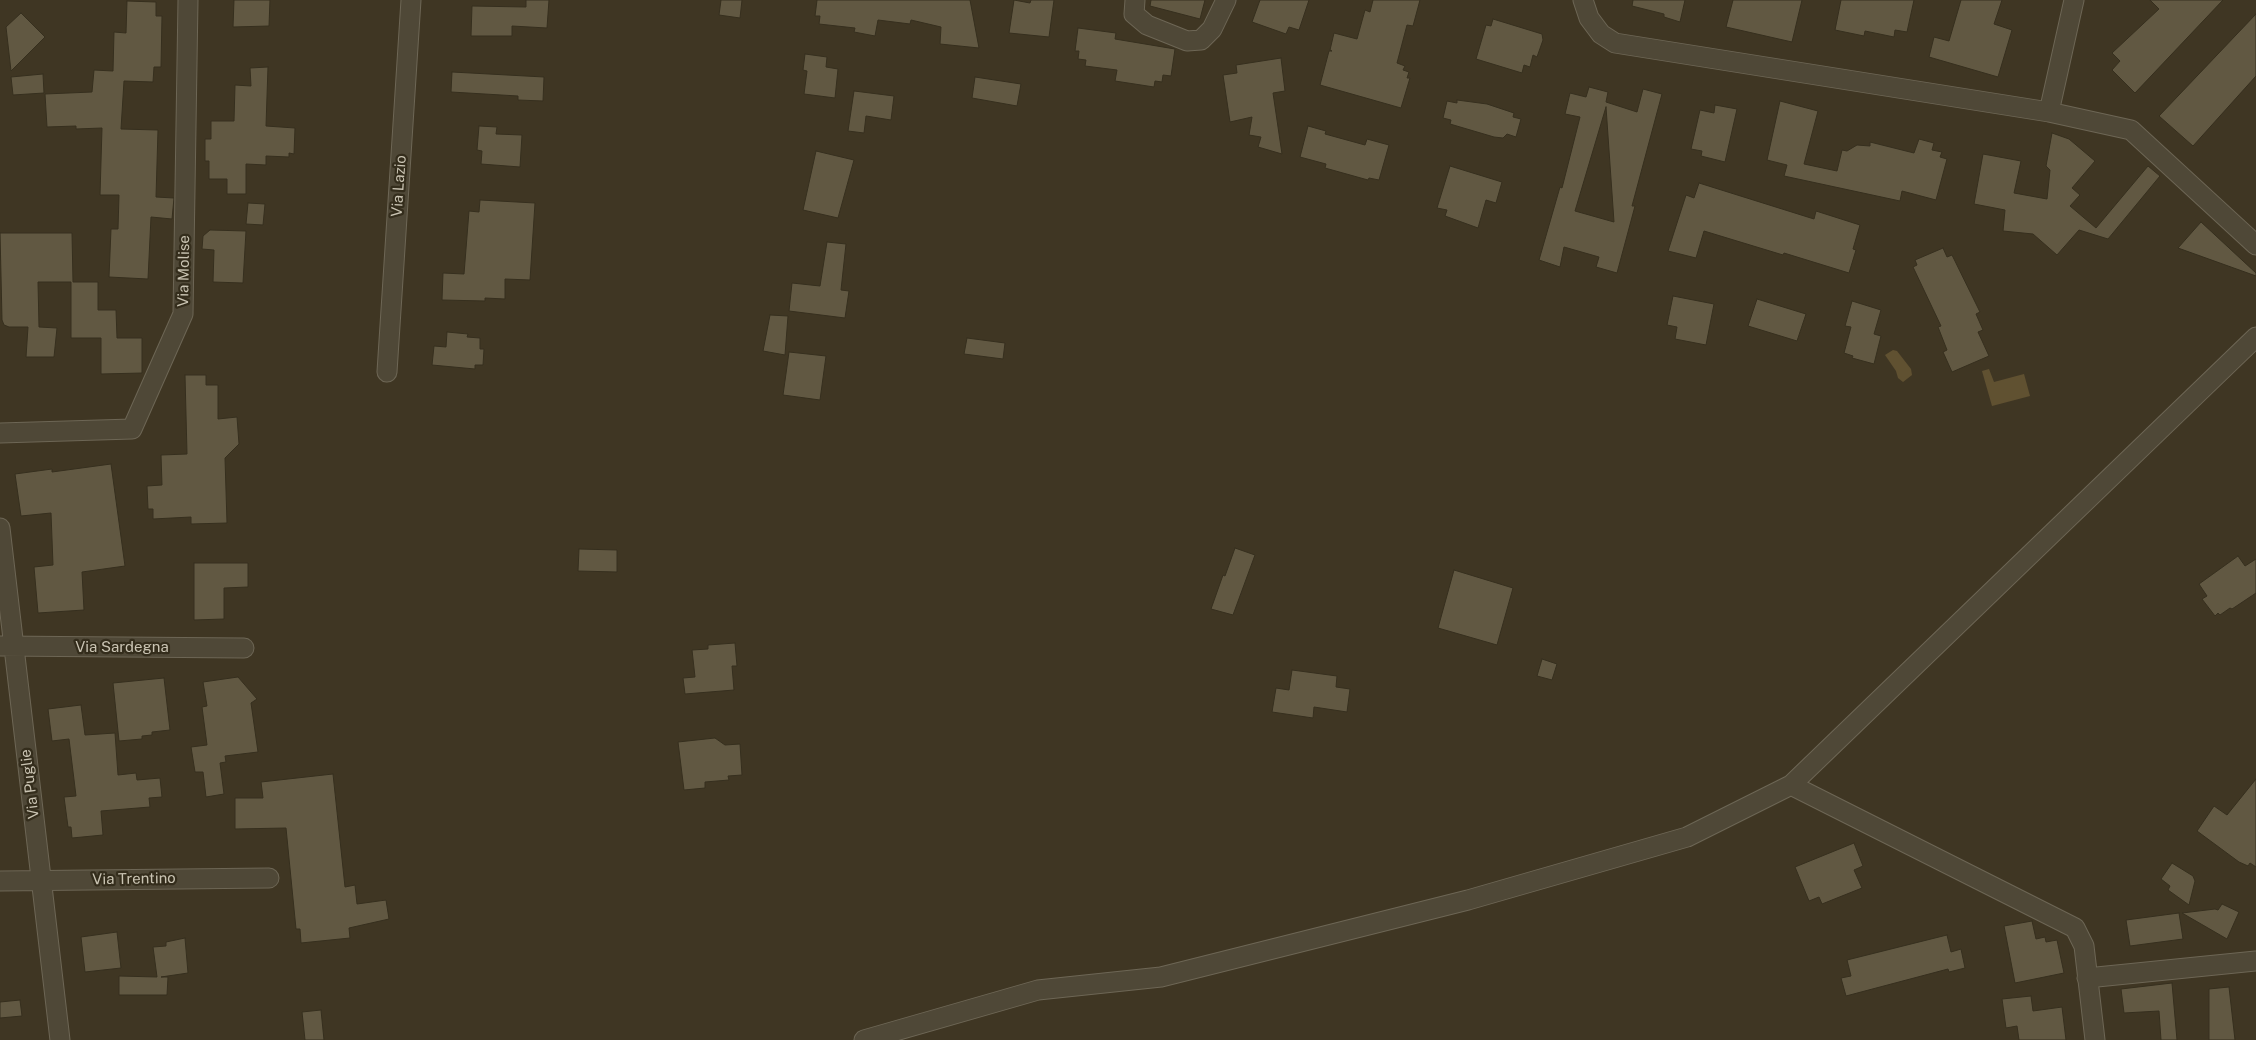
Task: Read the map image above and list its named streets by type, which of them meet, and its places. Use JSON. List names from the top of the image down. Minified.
{"streets":{"street":["Via Lazio","Via Molise","Via Sardegna","Via Puglie","Via Trentino"]},"crossings":[["Via Sardegna","Via Puglie"],["Via Puglie","Via Trentino"]]}
